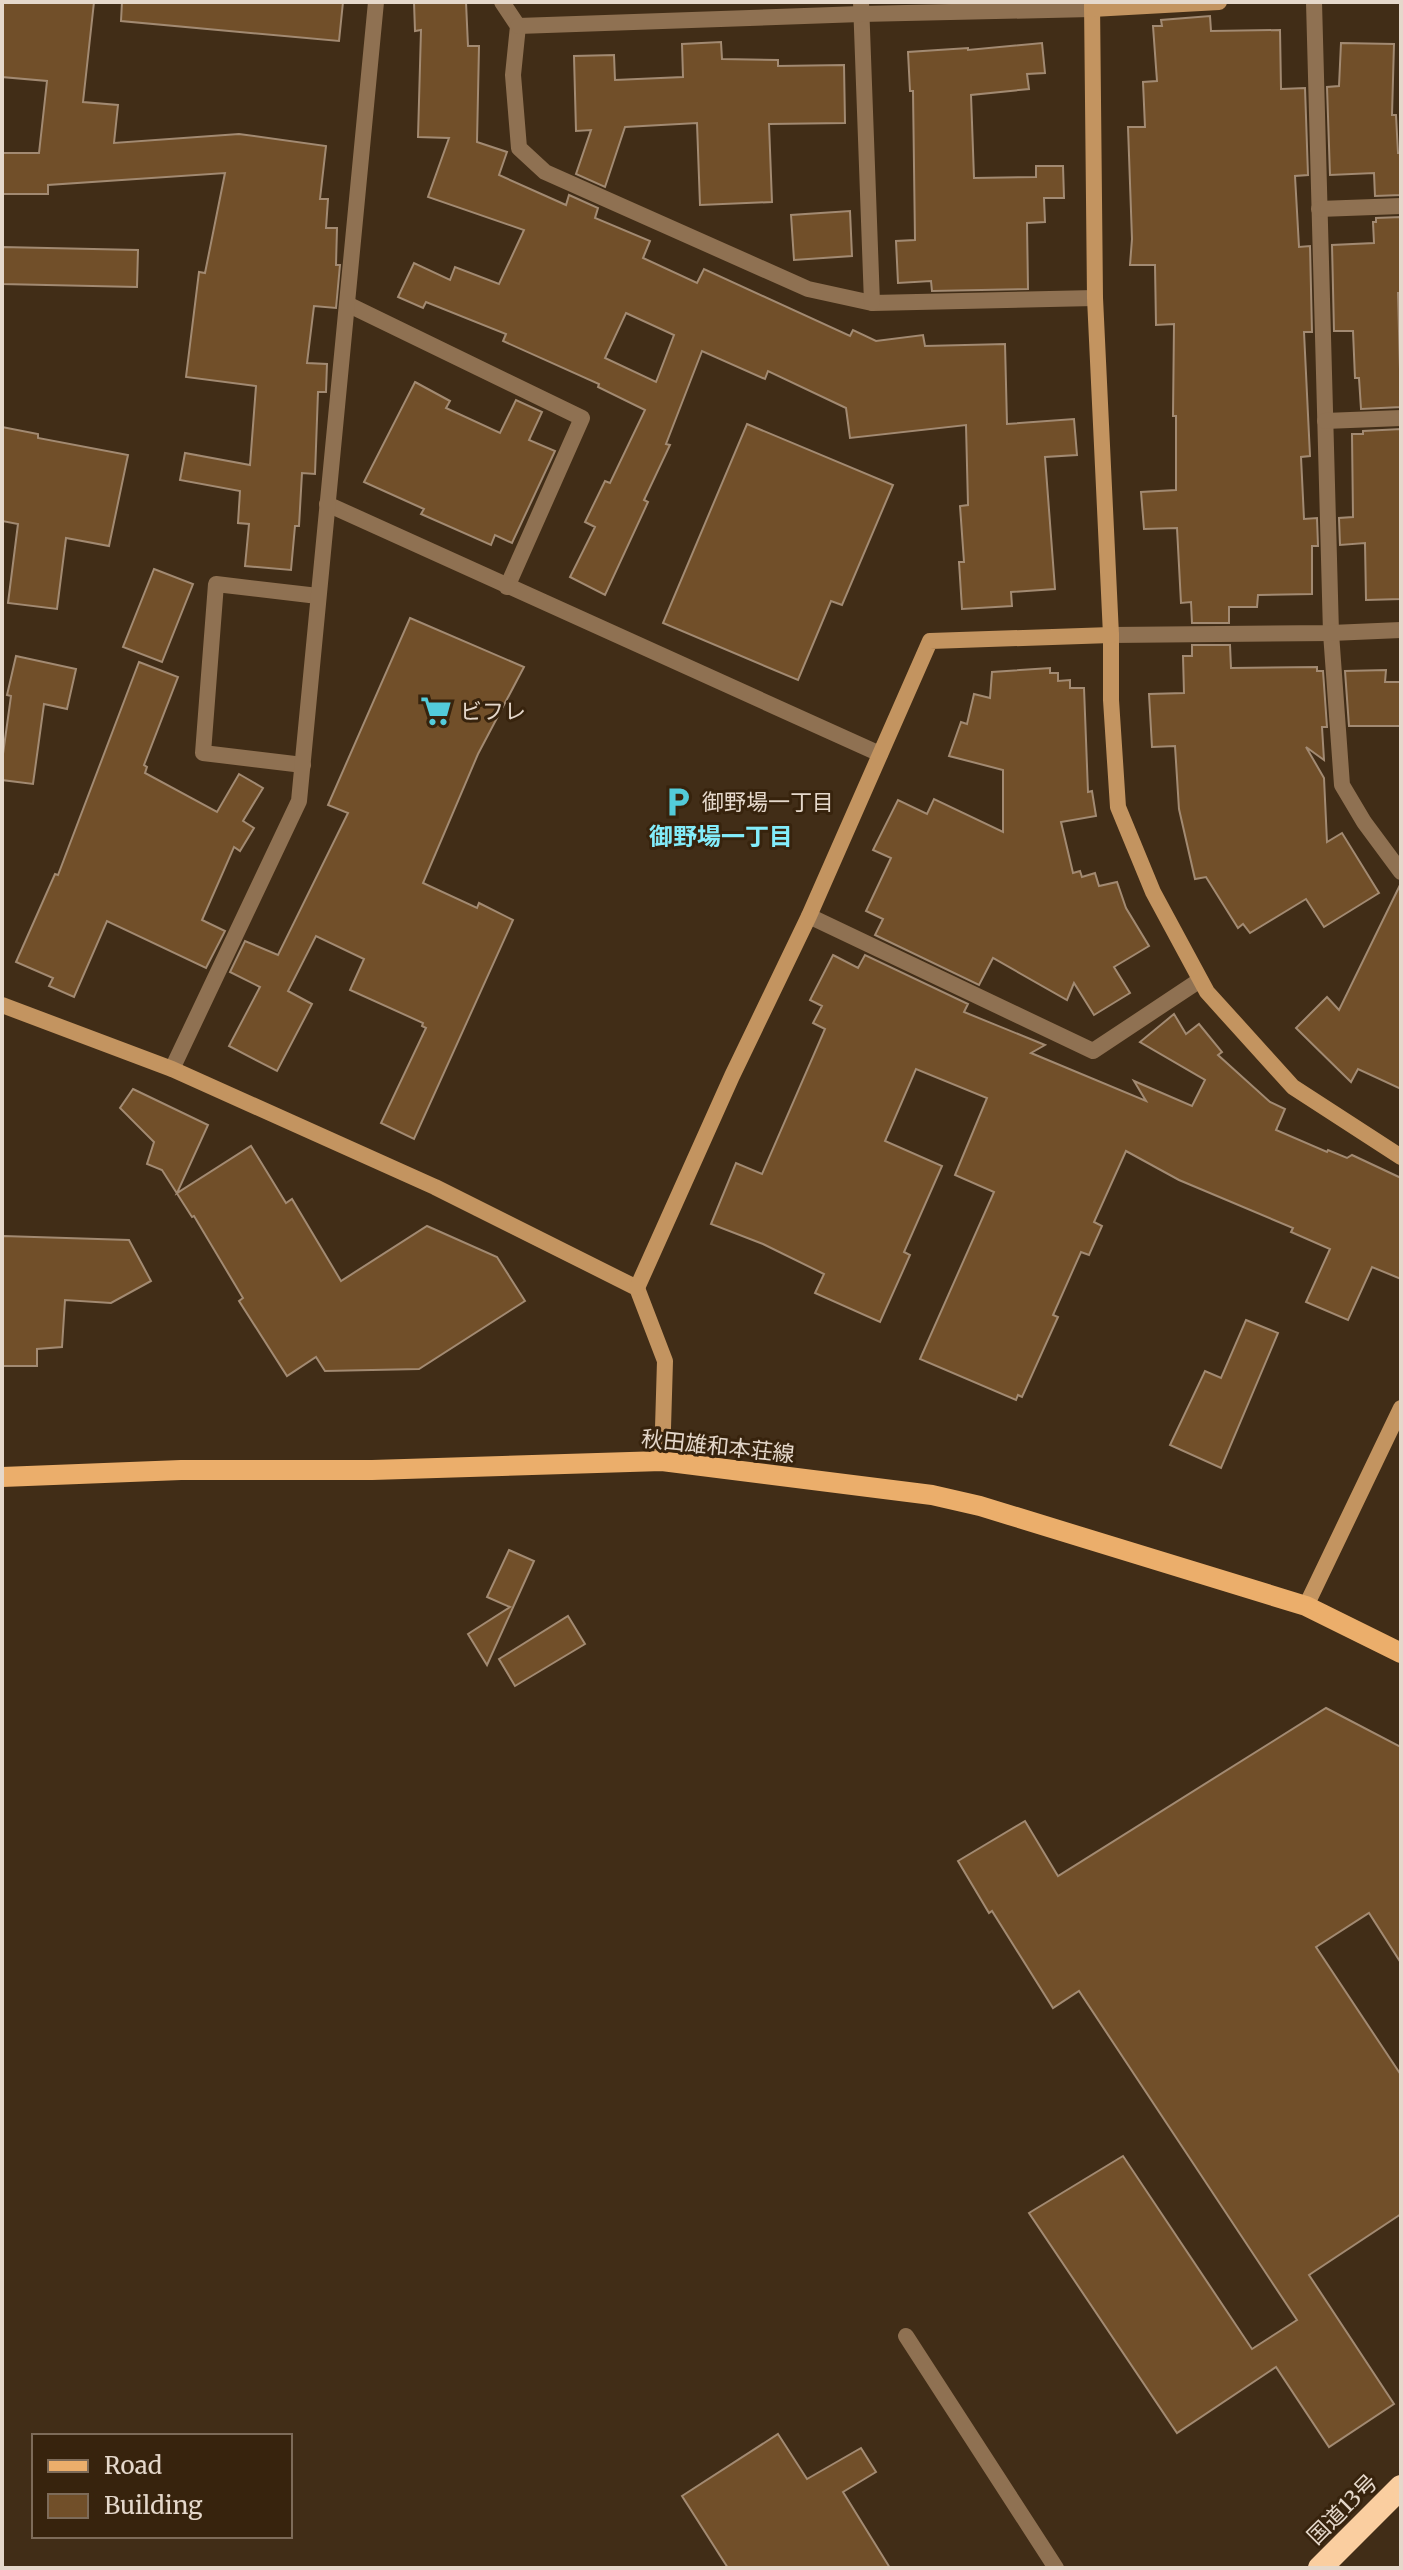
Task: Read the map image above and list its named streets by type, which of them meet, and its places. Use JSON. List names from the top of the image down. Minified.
{"streets":{"highway":["国道13号"],"main road":["秋田雄和本荘線"]},"districts":["御野場一丁目"],"places":{"supermarket":["ビフレ"],"parking":["御野場一丁目"]},"legend":["Road","Building"]}
